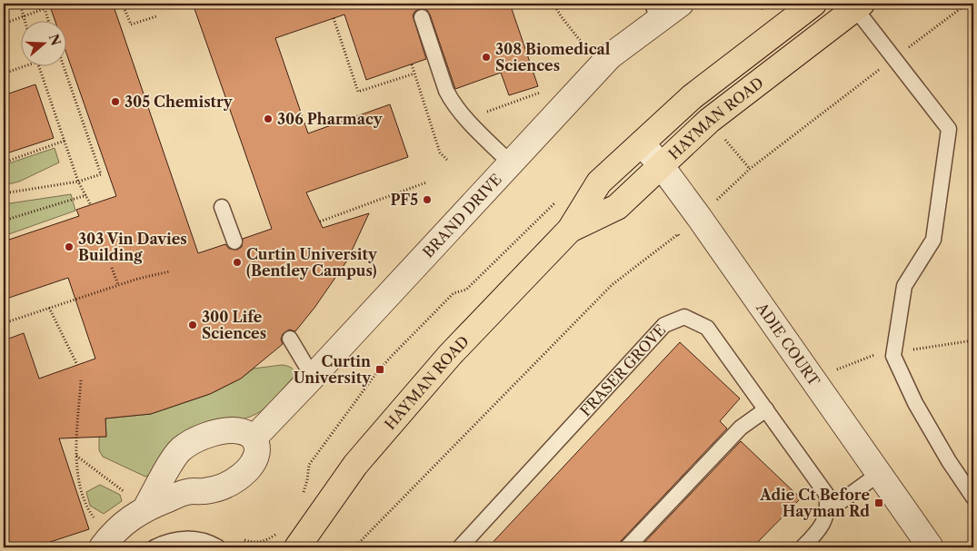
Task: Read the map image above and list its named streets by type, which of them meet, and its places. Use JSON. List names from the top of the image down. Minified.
{"streets":{"main road":["HAYMAN ROAD"],"street":["BRAND DRIVE","ADIE COURT"],"lane":["FRASER GROVE"]},"crossings":[["HAYMAN ROAD","ADIE COURT"]],"places":{"other":["308 Biomedical Sciences","305 Chemistry","306 Pharmacy","PF5","303 Vin Davies Building","Curtin University (Bentley Campus)","300 Life Sciences"],"transit":["Curtin University","Adie Ct Before Hayman Rd"]},"north":"right"}
